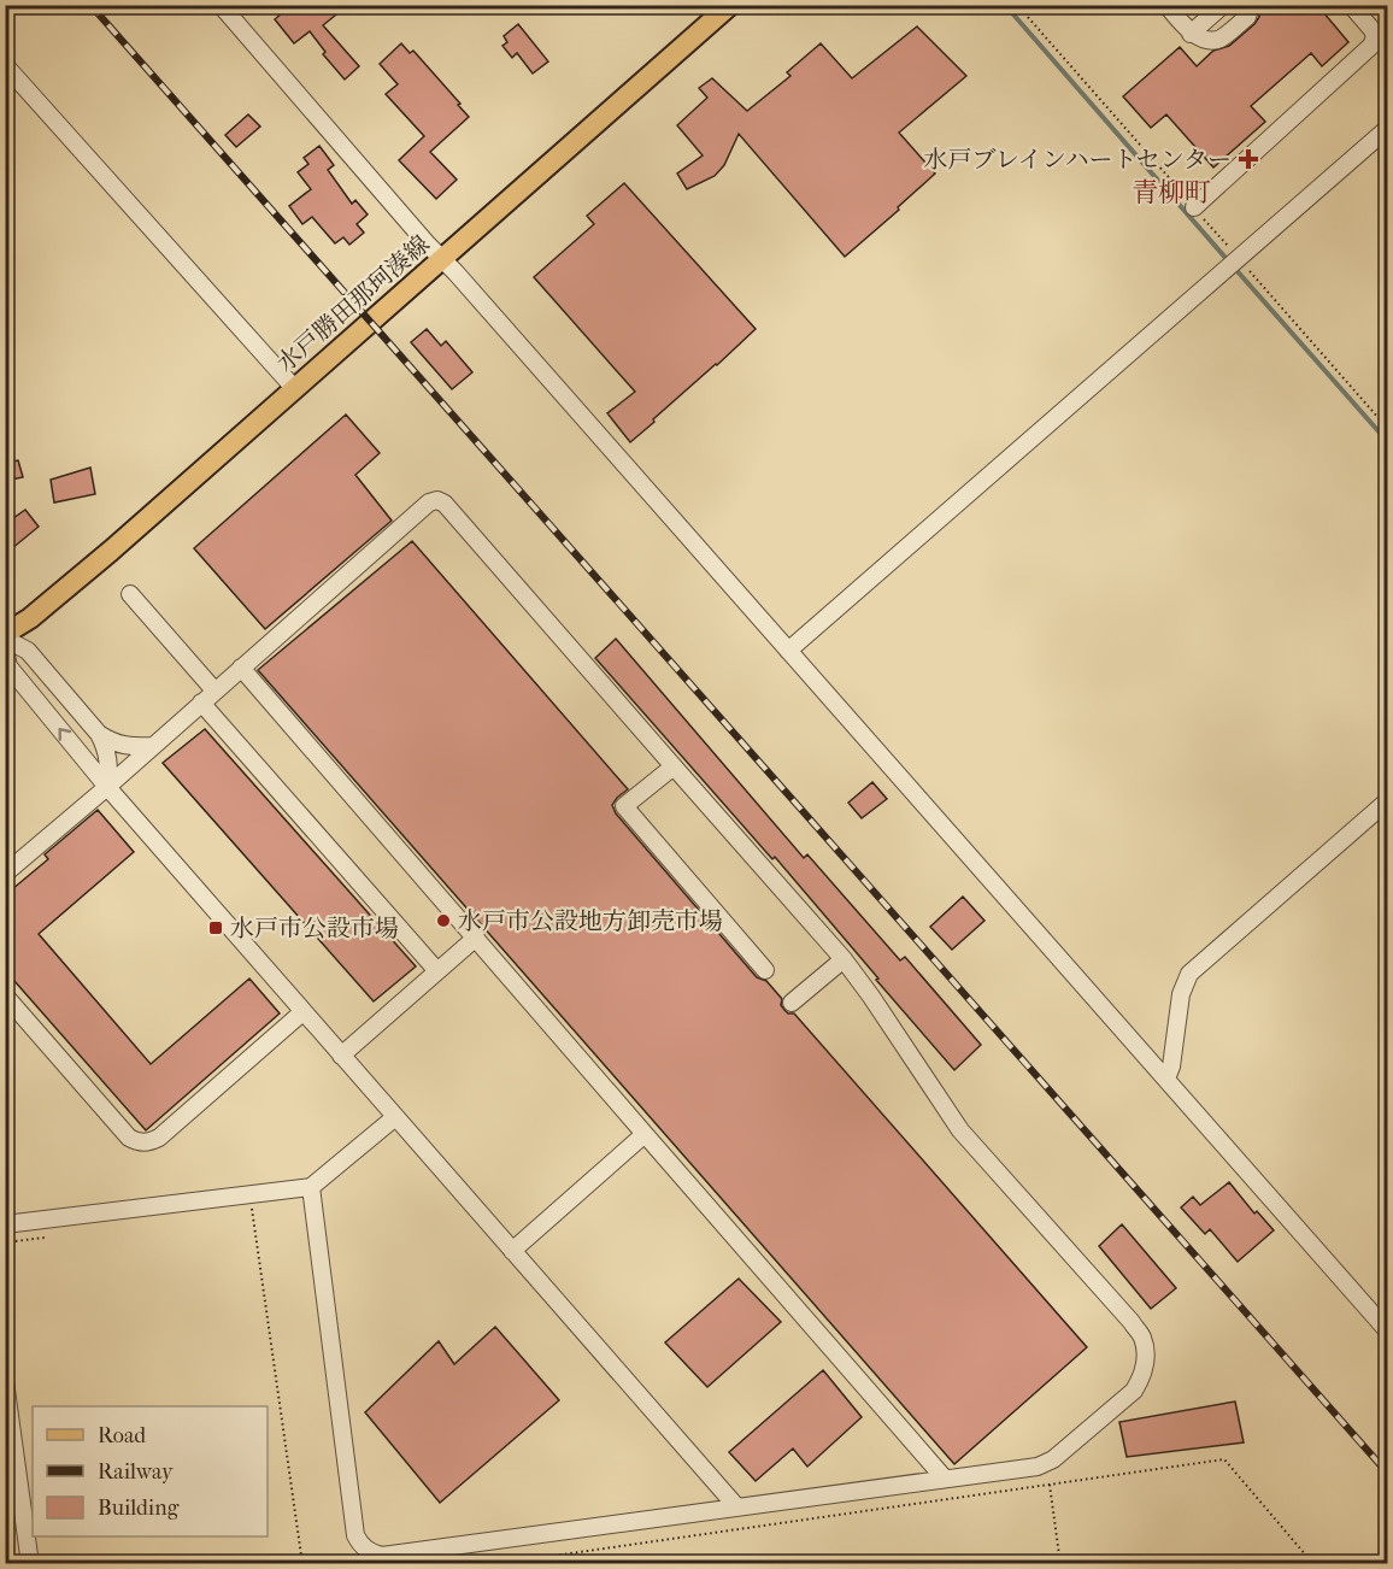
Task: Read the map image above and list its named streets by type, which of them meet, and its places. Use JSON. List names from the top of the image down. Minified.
{"streets":{"main road":["水戸勝田那珂湊線"]},"districts":["青柳町"],"places":{"health":["水戸ブレインハートセンター"],"other":["水戸市公設地方卸売市場"],"transit":["水戸市公設市場"]},"legend":["Road","Railway","Building"]}
